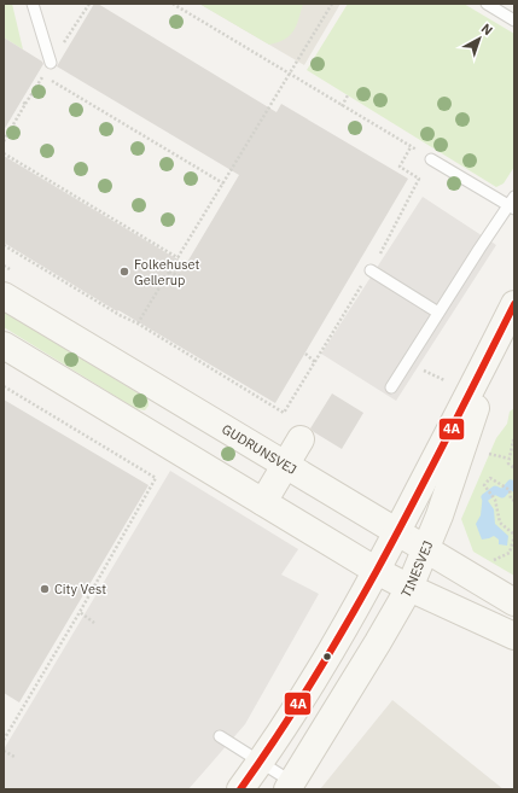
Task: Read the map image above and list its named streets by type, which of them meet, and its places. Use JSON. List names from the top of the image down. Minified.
{"streets":{"street":["GUDRUNSVEJ","TINESVEJ"]},"crossings":[["GUDRUNSVEJ","TINESVEJ"]],"places":["Folkehuset Gellerup","City Vest"],"lines":["transit line 4A"],"north":"top right"}
